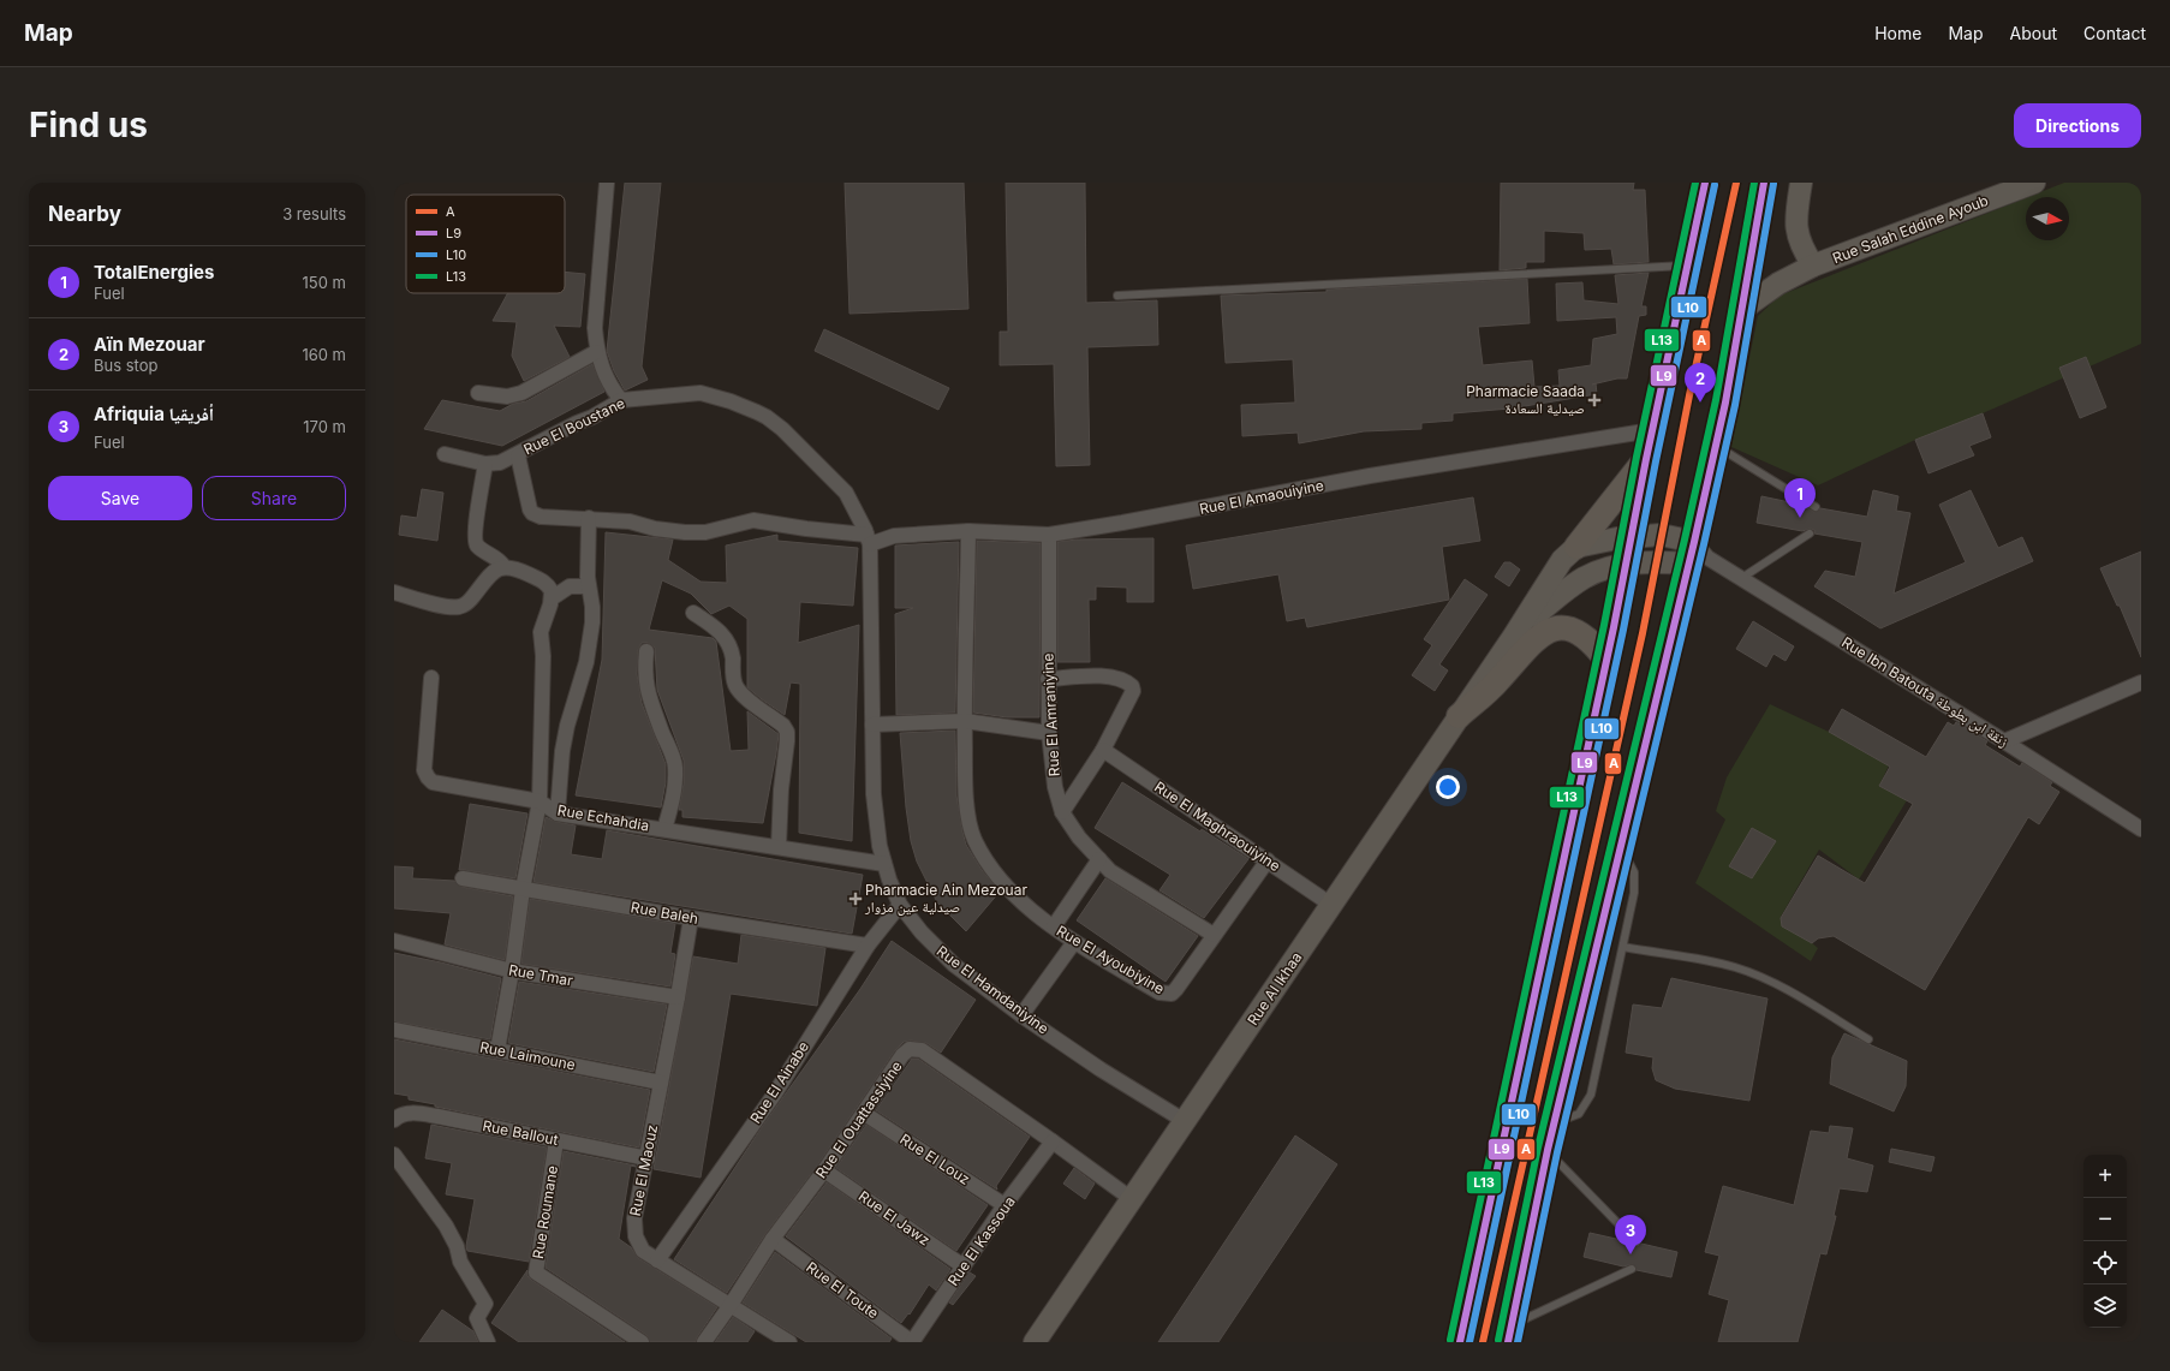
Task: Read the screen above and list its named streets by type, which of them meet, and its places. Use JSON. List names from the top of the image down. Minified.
{"streets":{"street":["Rue Salah Eddine Ayoub","Rue El Boustane","Rue El Amaouiyine","Rue Ibn Batouta زنقة ابن بطوطة","Rue El Amraniyine","Rue Echahdia","Rue El Maghraouiyine","Rue Baleh","Rue El Ayoubiyine","Rue Tmar","Rue Al Ikhaa","Rue El Hamdaniyine","Rue Laimoune","Rue El Ainabe","Rue El Ouattassiyine","Rue Ballout","Rue El Louz","Rue El Maouz","Rue Roumane","Rue El Jawz","Rue El Kassoua","Rue El Toute"]},"crossings":[["Rue El Boustane","Rue El Amaouiyine"],["Rue El Boustane","Rue El Hamdaniyine"],["Rue El Amaouiyine","Rue El Amraniyine"],["Rue El Amaouiyine","Rue El Ayoubiyine"],["Rue El Amaouiyine","Rue El Hamdaniyine"],["Rue Ibn Batouta زنقة ابن بطوطة","Rue Al Ikhaa"],["Rue El Amraniyine","Rue El Ayoubiyine"],["Rue Echahdia","Rue El Hamdaniyine"],["Rue El Maghraouiyine","Rue El Ayoubiyine"],["Rue El Maghraouiyine","Rue Al Ikhaa"],["Rue Baleh","Rue El Ainabe"],["Rue Baleh","Rue El Maouz"],["Rue Tmar","Rue El Maouz"],["Rue Al Ikhaa","Rue El Hamdaniyine"],["Rue Al Ikhaa","Rue El Ouattassiyine"],["Rue El Hamdaniyine","Rue El Ainabe"],["Rue Laimoune","Rue El Maouz"],["Rue El Ainabe","Rue El Maouz"],["Rue El Ouattassiyine","Rue El Louz"],["Rue El Ouattassiyine","Rue El Maouz"],["Rue El Ouattassiyine","Rue El Jawz"],["Rue El Ouattassiyine","Rue El Kassoua"],["Rue El Ouattassiyine","Rue El Toute"],["Rue Ballout","Rue El Maouz"],["Rue Ballout","Rue Roumane"],["Rue El Louz","Rue El Kassoua"],["Rue El Jawz","Rue El Kassoua"],["Rue El Kassoua","Rue El Toute"]],"places":{"health":["Pharmacie Saada صيدلية السعادة","Pharmacie Ain Mezouar صيدلية عين مزوار"]},"lines":["transit line A","transit line L9","transit line L13","transit line L10"],"legend":["A","L9","L10","L13"],"north":"right","page":{"header":"Map","nav":["Home","Map","About","Contact"],"buttons":["Directions",["Save","Share"]],"title":"Find us","heading":["Nearby","3 results"],"list":[{"mark":"1","name":"TotalEnergies","note":"Fuel","value":"150 m"},{"mark":"2","name":"Aïn Mezouar","note":"Bus stop","value":"160 m"},{"mark":"3","name":"Afriquia أفريقيا","note":"Fuel","value":"170 m"}],"pins":["2","1","3"],"map_buttons":["+","−"]}}
